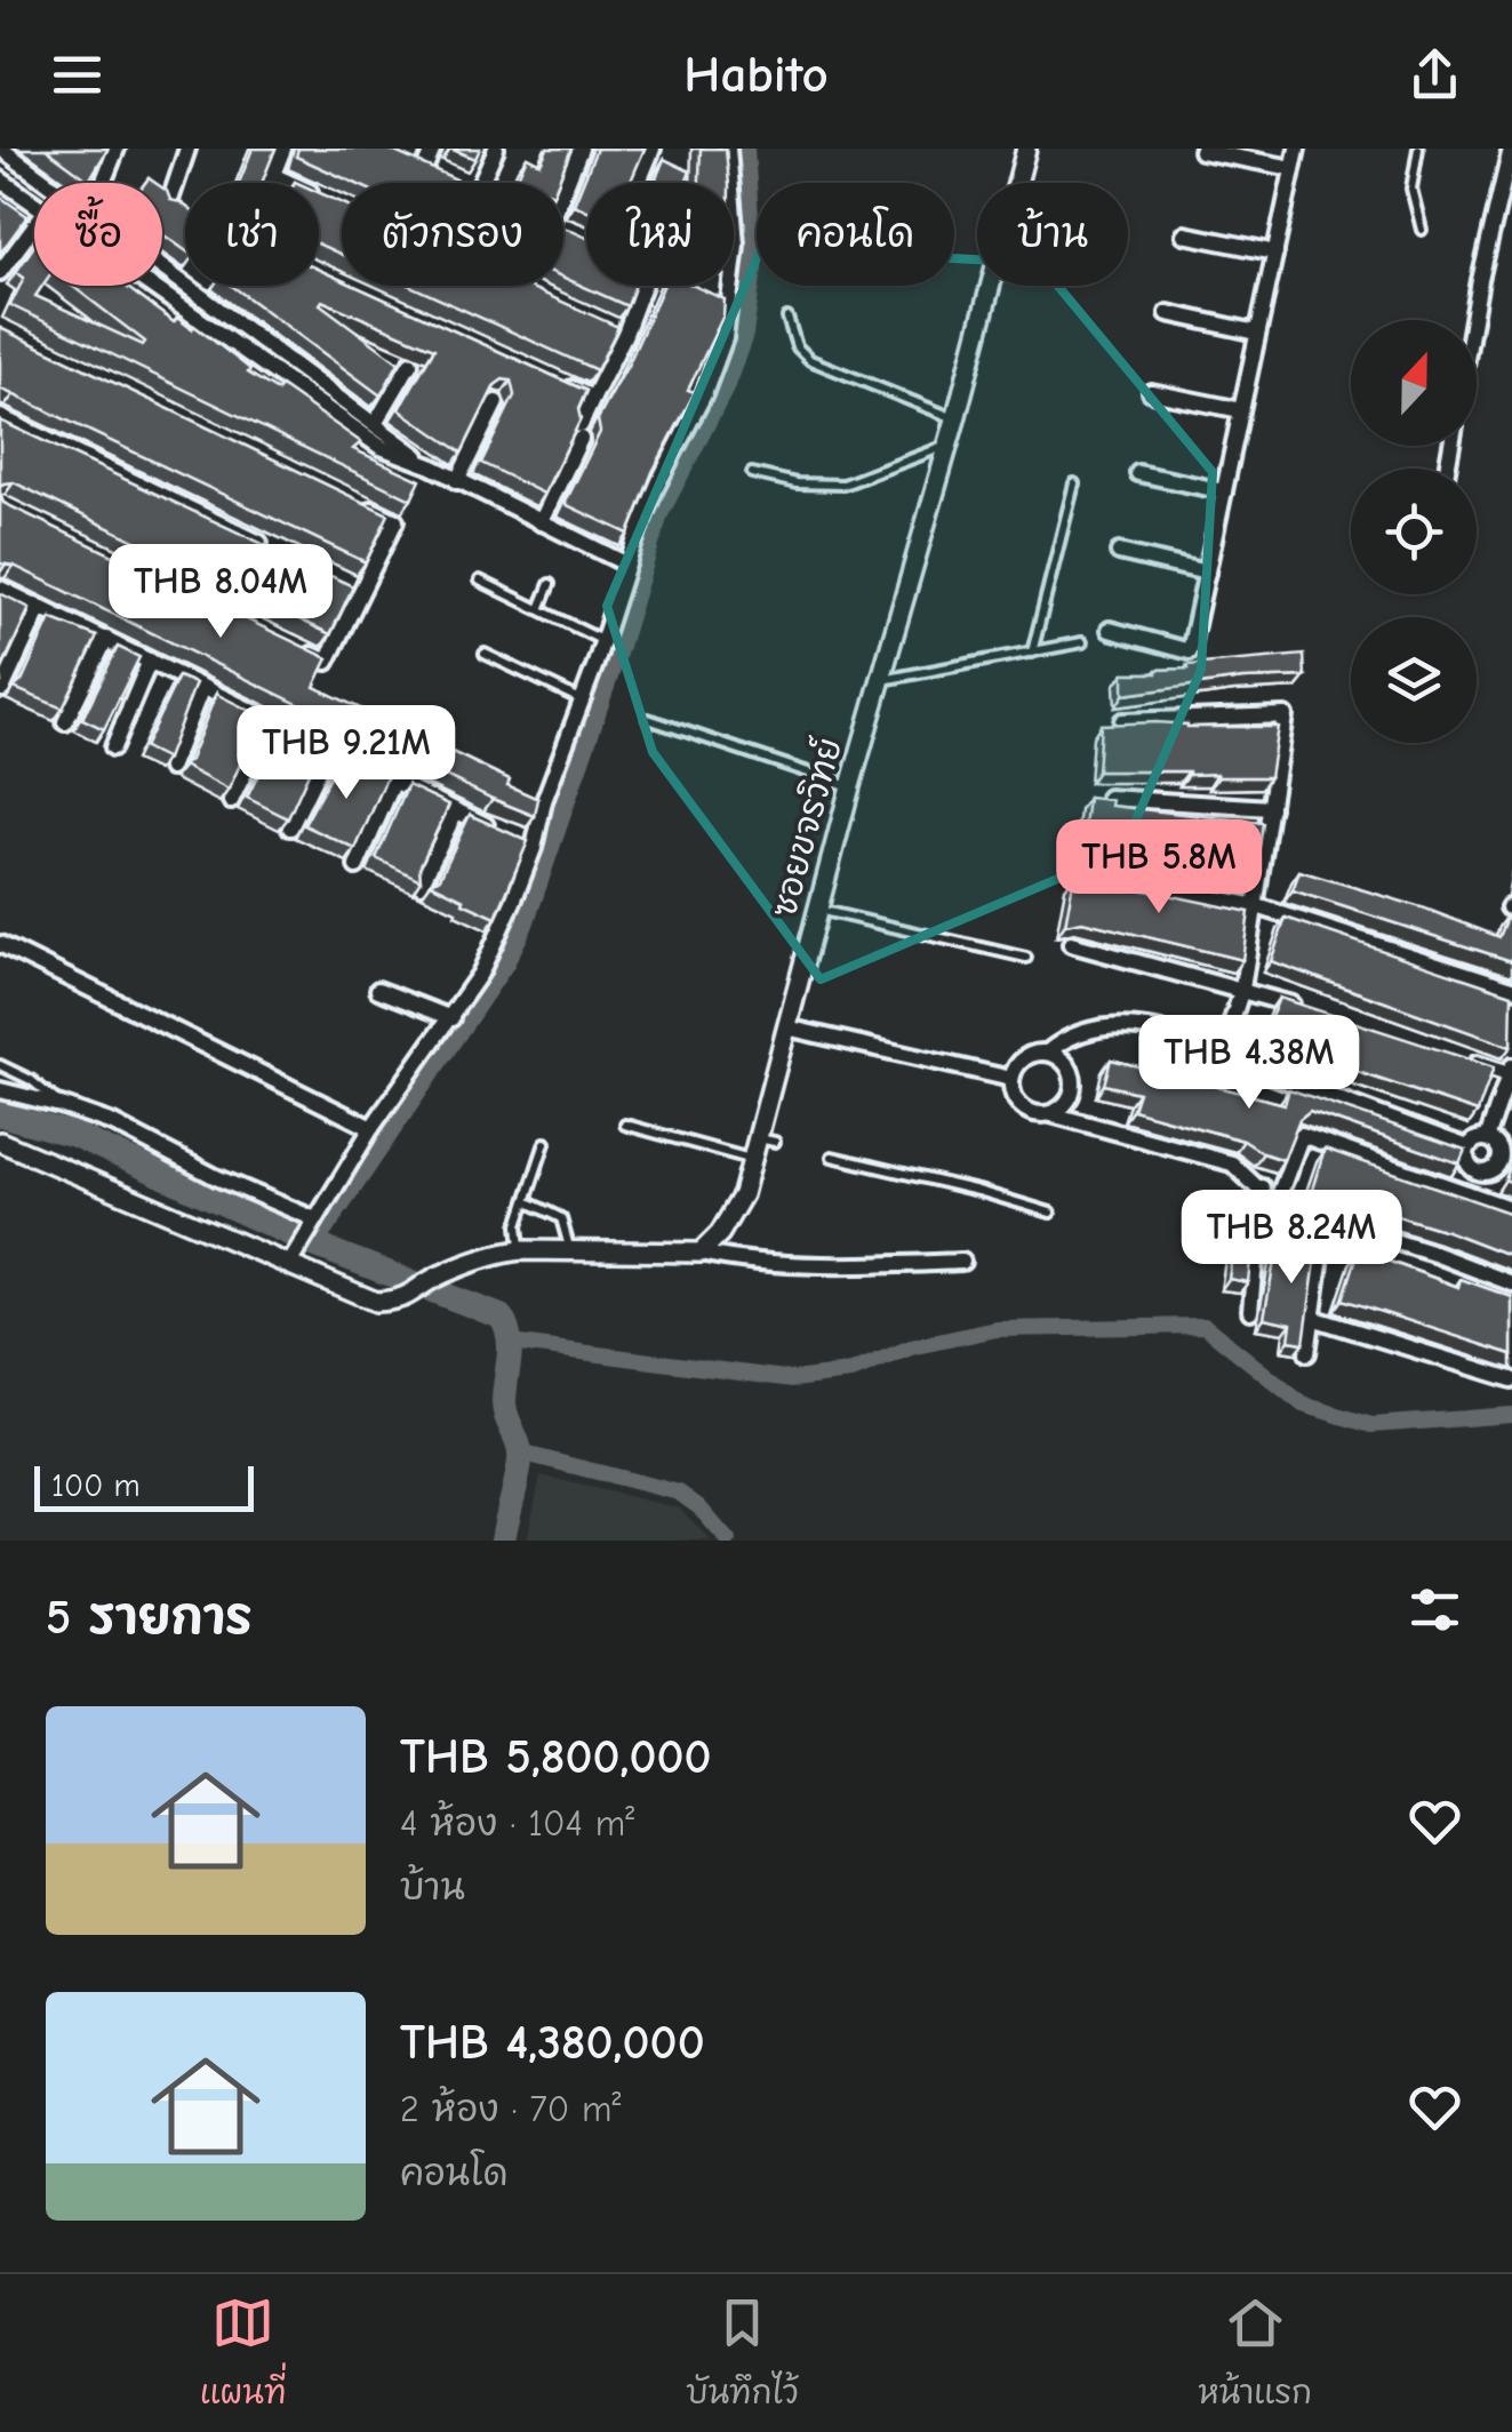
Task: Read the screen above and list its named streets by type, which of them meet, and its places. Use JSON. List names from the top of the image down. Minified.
{"streets":{"street":["ซอยขจรวิทย์"]},"scale_bar":"100 m","north":"top","page":{"header":"Habito","chip":["ซื้อ","เช่า","ตัวกรอง","ใหม่","คอนโด","บ้าน"],"price":["THB 8.04M","THB 9.21M","THB 5.8M","THB 4.38M","THB 8.24M"],"scale":"100 m","heading":"5 รายการ","list":[{"name":"THB 5,800,000","note":"4 ห้อง · 104 m² · บ้าน"},{"name":"THB 4,380,000","note":"2 ห้อง · 70 m² · คอนโด"}],"tabs":["แผนที่","บันทึกไว้","หน้าแรก"]}}
